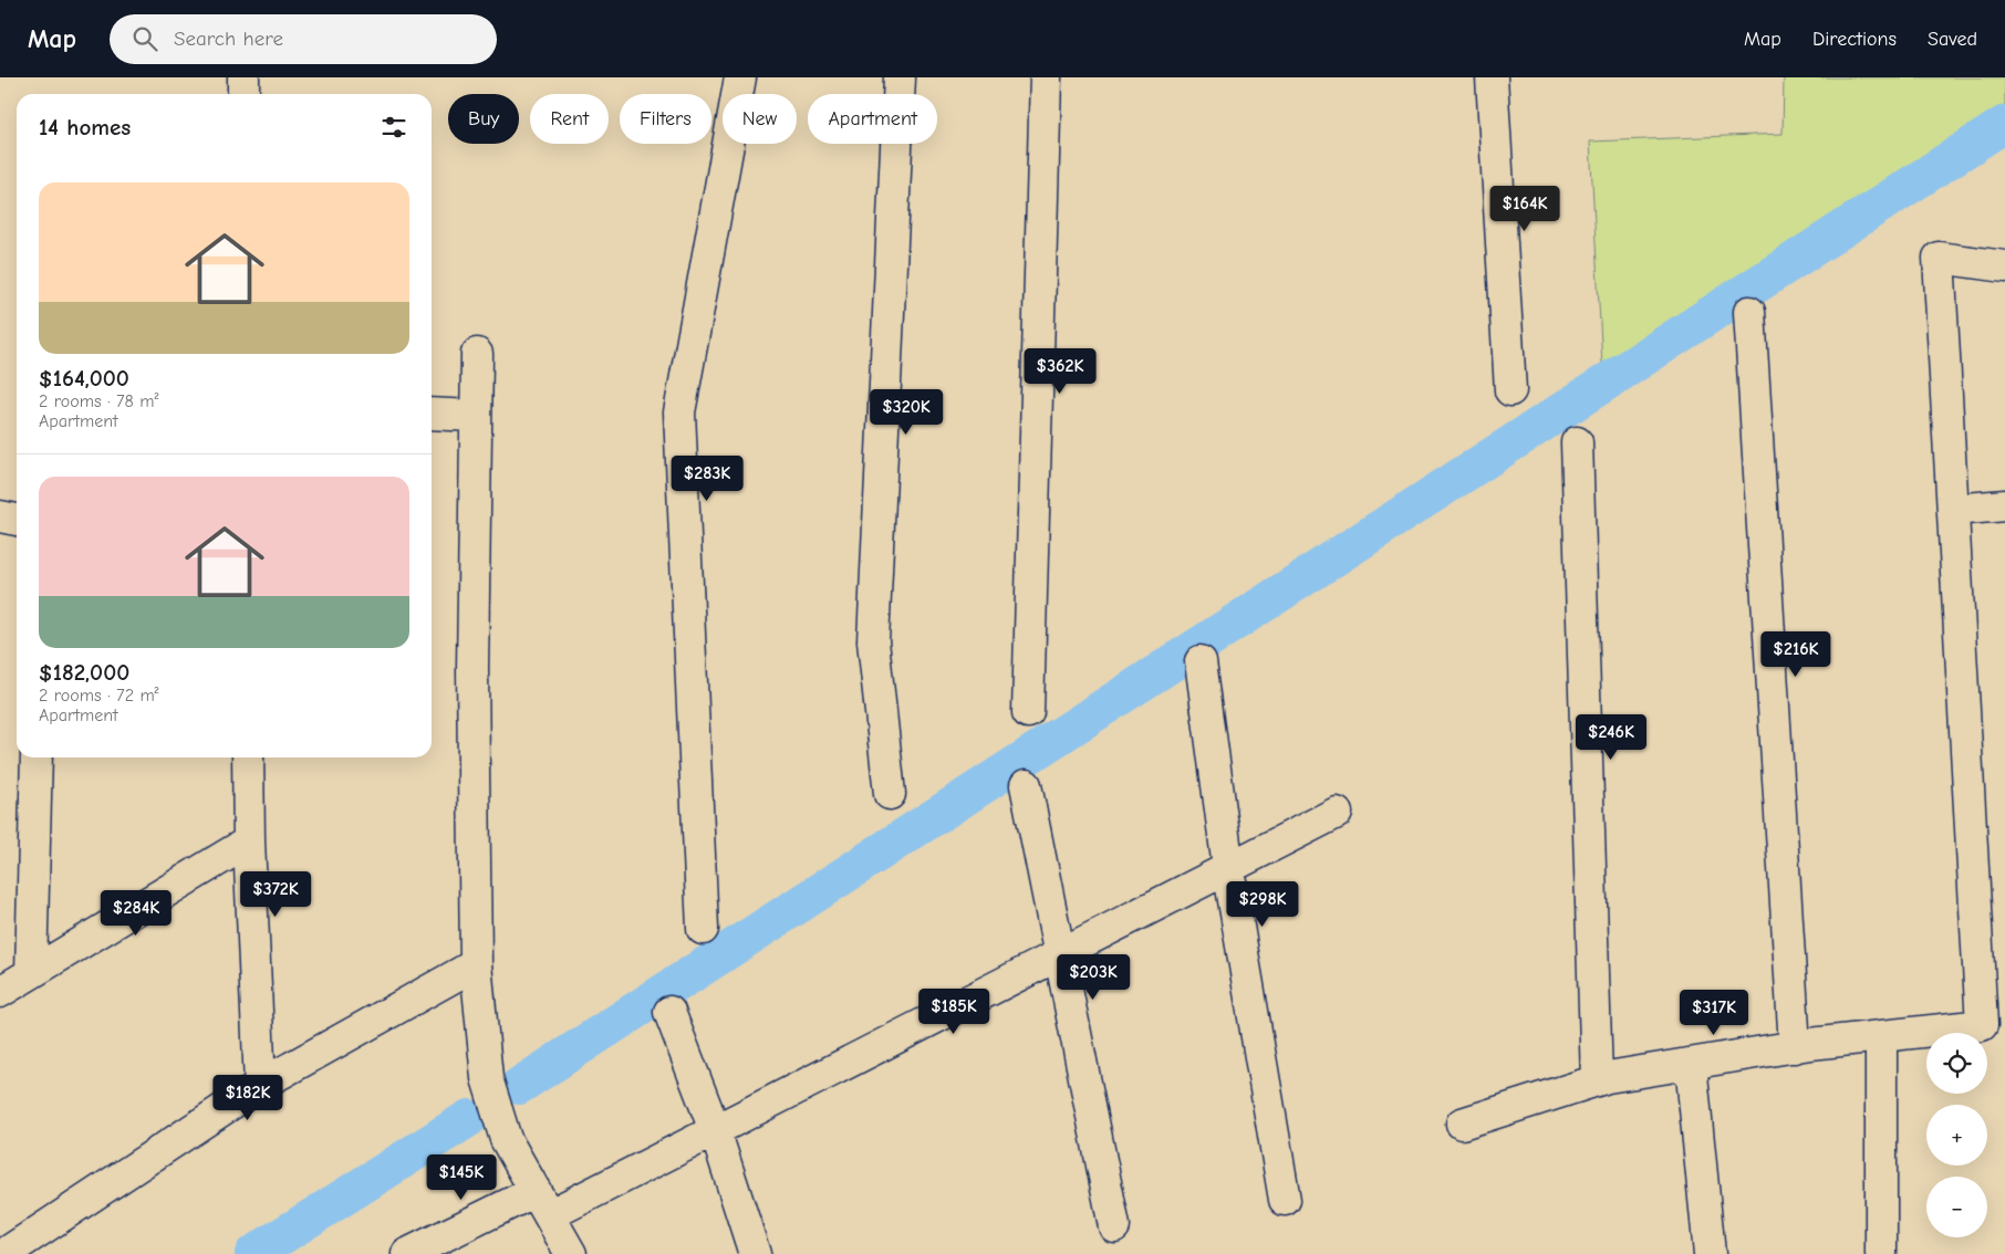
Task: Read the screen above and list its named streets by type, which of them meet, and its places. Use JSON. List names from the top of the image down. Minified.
{"page":{"header":"Map","search":"Search here","nav":["Map","Directions","Saved"],"chip":["Buy","Rent","Filters","New","Apartment"],"heading":"14 homes","list":[{"name":"$164,000","note":"2 rooms · 78 m² · Apartment"},{"name":"$182,000","note":"2 rooms · 72 m² · Apartment"}],"price":["$164K","$362K","$320K","$283K","$216K","$246K","$372K","$298K","$284K","$203K","$185K","$317K","$182K","$145K"],"map_buttons":["+","−"]}}
